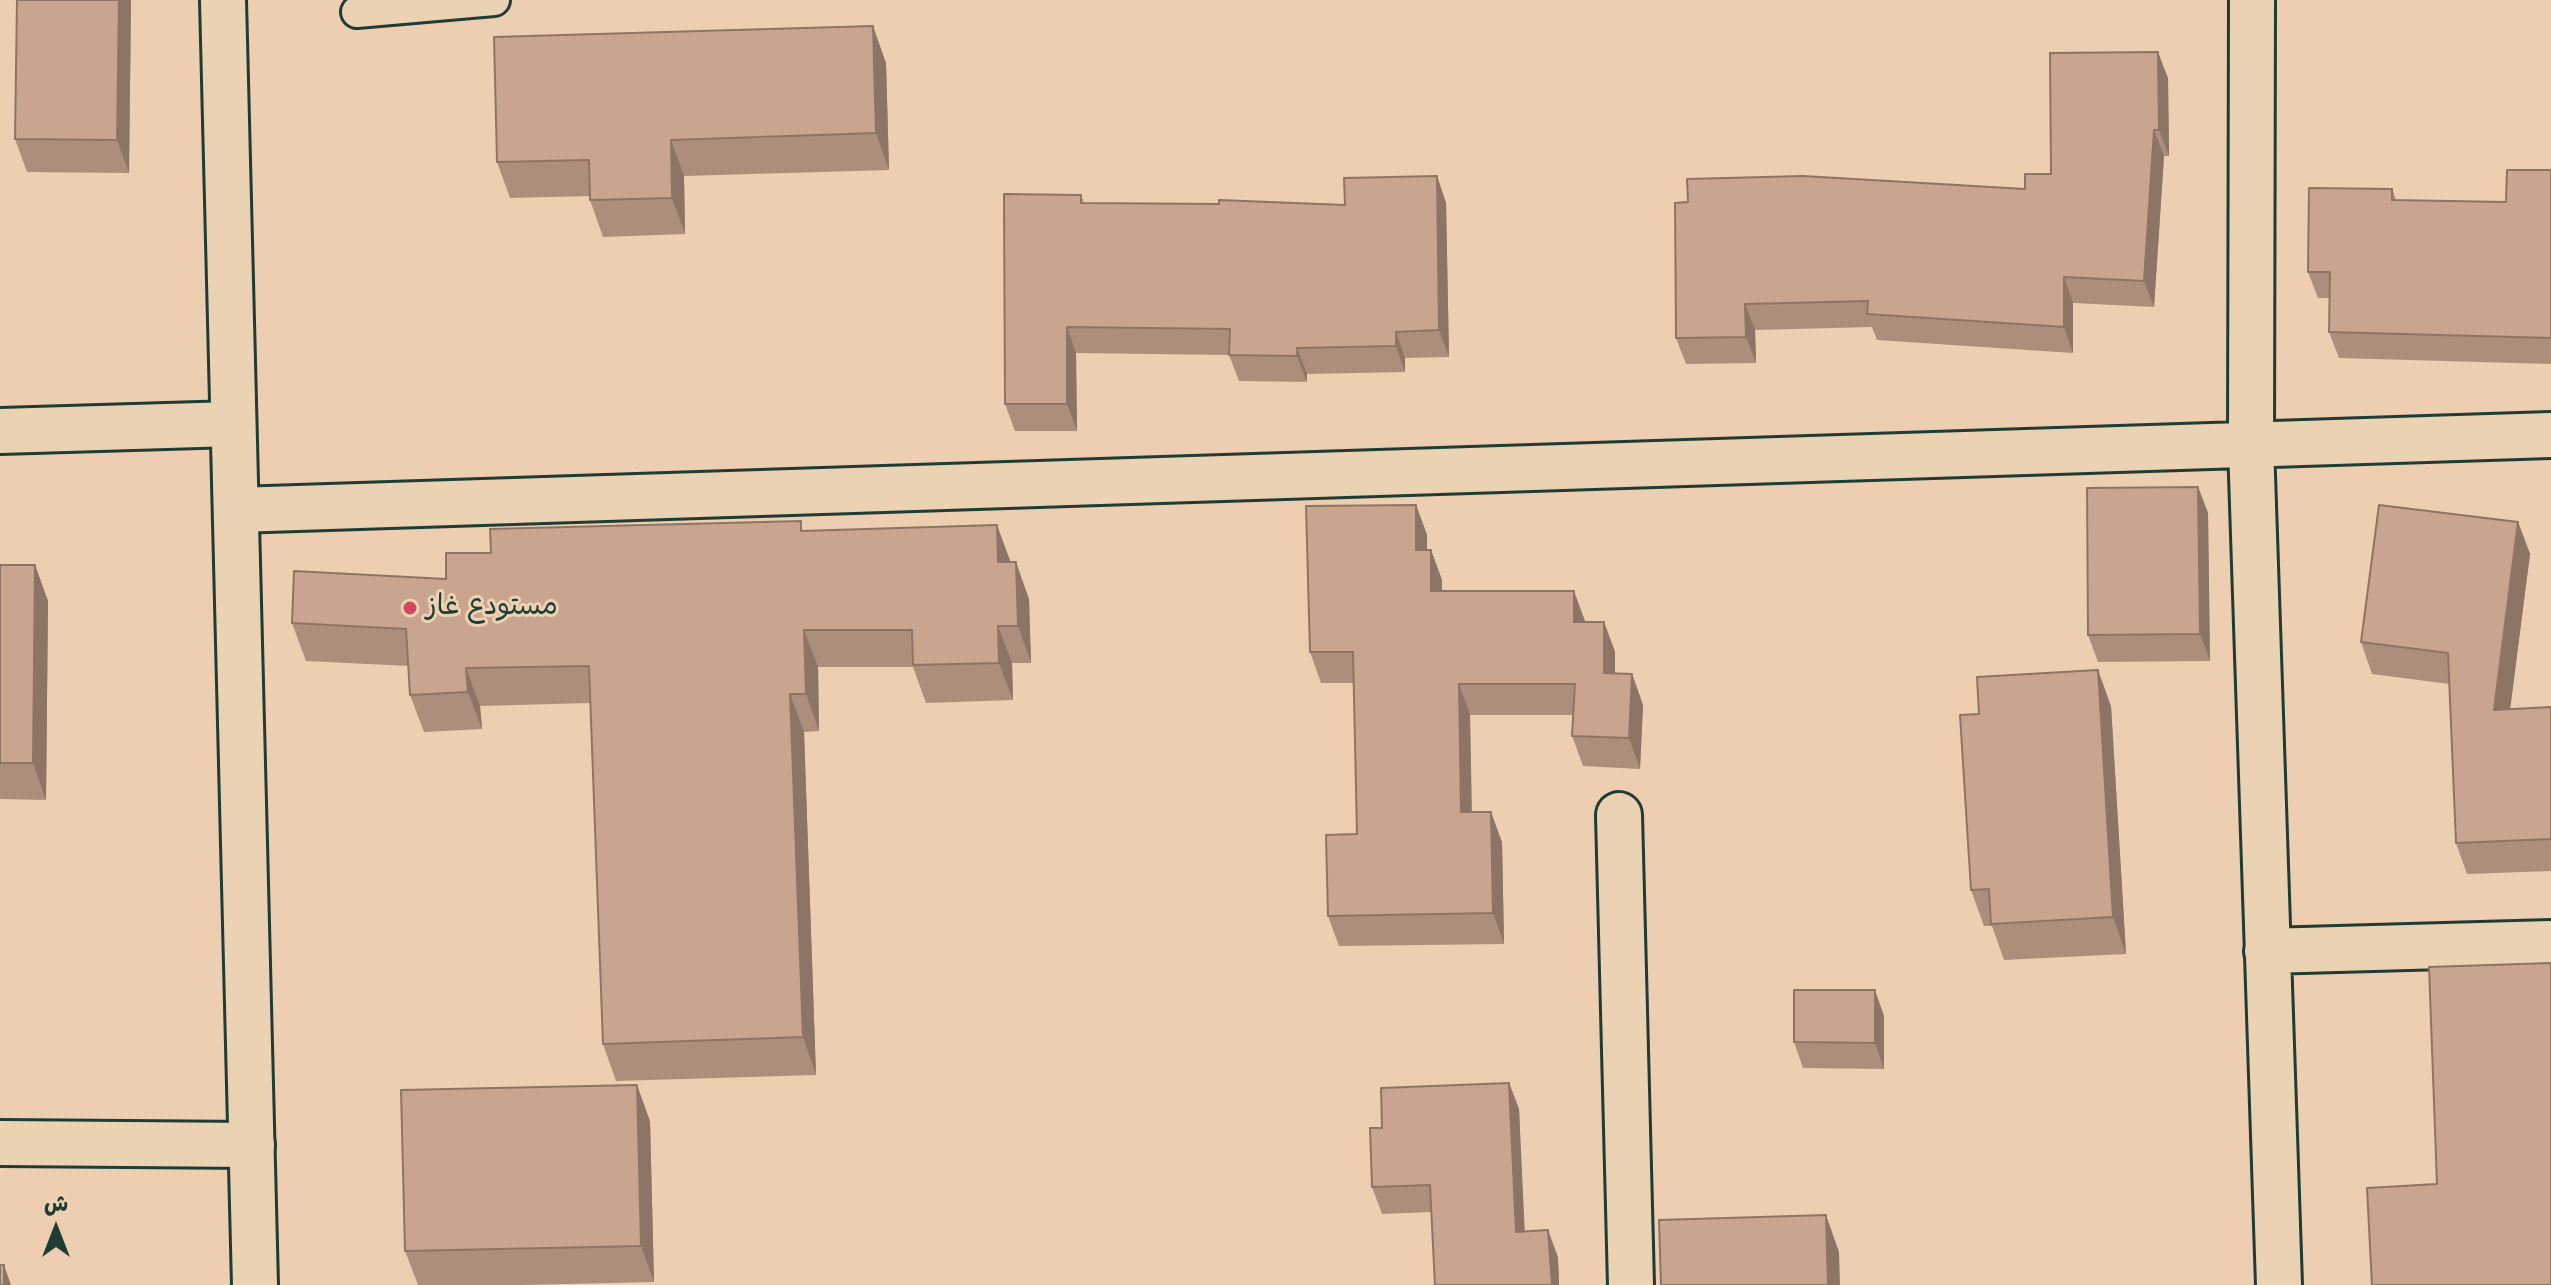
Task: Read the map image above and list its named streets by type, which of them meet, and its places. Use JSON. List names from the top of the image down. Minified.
{"places":["مستودع غاز"],"north":"top"}
